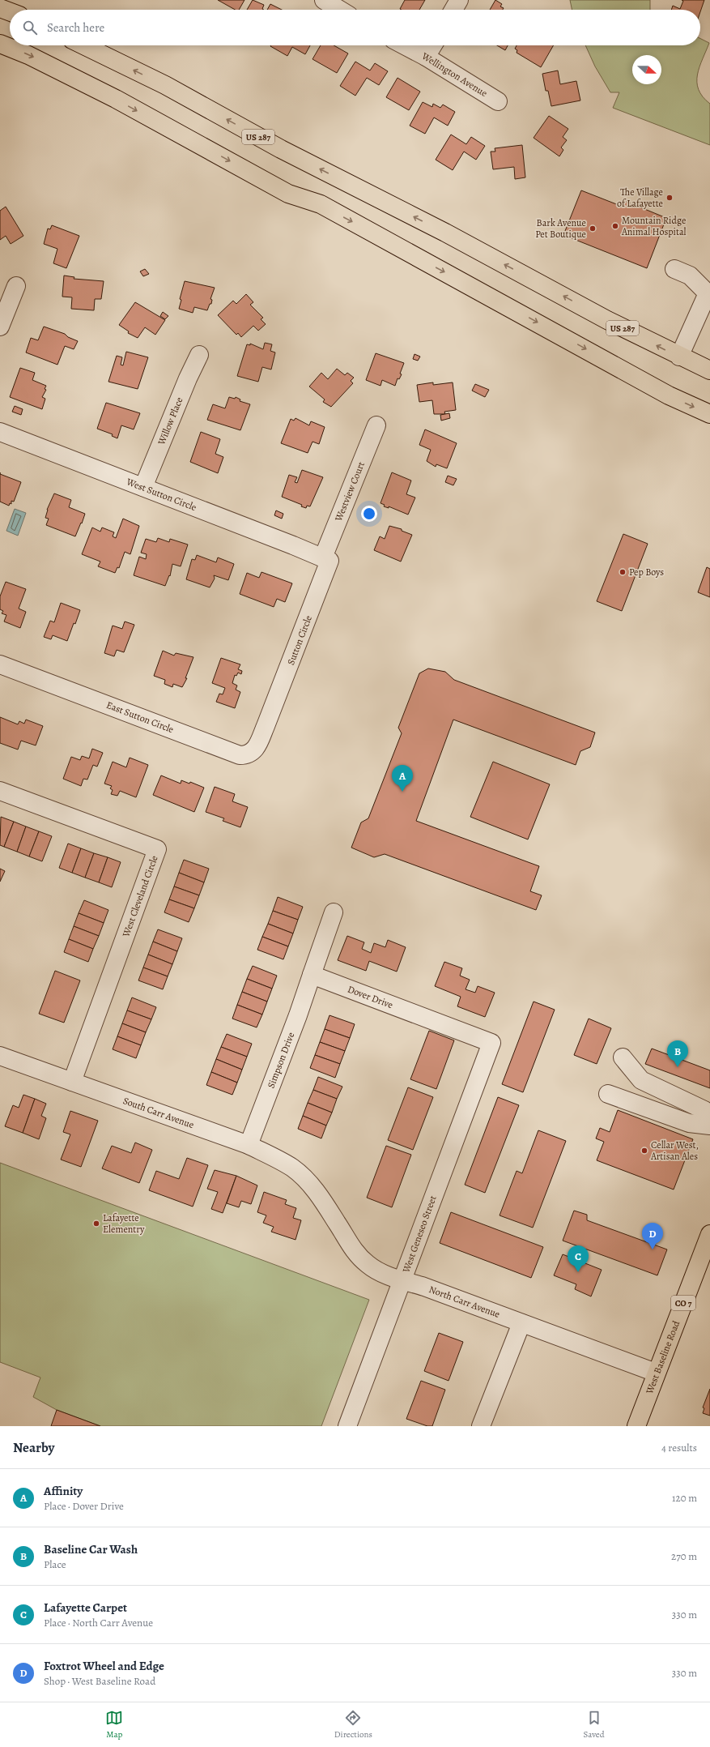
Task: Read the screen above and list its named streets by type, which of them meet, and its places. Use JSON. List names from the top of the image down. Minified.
{"streets":{"main road":["US 287","CO 7","West Baseline Road"],"street":["Wellington Avenue","Willow Place","Westview Court","West Sutton Circle","Sutton Circle","East Sutton Circle","West Cleveland Circle","Dover Drive","Simpson Drive","South Carr Avenue","West Geneseo Street","North Carr Avenue"]},"crossings":[["Willow Place","West Sutton Circle"],["Westview Court","West Sutton Circle"],["Westview Court","Sutton Circle"],["West Sutton Circle","Sutton Circle"],["Sutton Circle","East Sutton Circle"],["West Cleveland Circle","South Carr Avenue"],["Dover Drive","Simpson Drive"],["Dover Drive","West Geneseo Street"],["Simpson Drive","South Carr Avenue"],["South Carr Avenue","North Carr Avenue"],["West Geneseo Street","North Carr Avenue"],["North Carr Avenue","West Baseline Road"]],"places":["The Village of Lafayette","Mountain Ridge Animal Hospital","Bark Avenue Pet Boutique","Pep Boys","Cellar West, Artisan Ales","Lafayette Elementry"],"north":"right","page":{"search":"Search here","pins":["A","B","D","C"],"heading":["Nearby","4 results"],"list":[{"mark":"A","name":"Affinity","note":"Place · Dover Drive","value":"120 m"},{"mark":"B","name":"Baseline Car Wash","note":"Place","value":"270 m"},{"mark":"C","name":"Lafayette Carpet","note":"Place · North Carr Avenue","value":"330 m"},{"mark":"D","name":"Foxtrot Wheel and Edge","note":"Shop · West Baseline Road","value":"330 m"}],"nav":["Map","Directions","Saved"]}}
